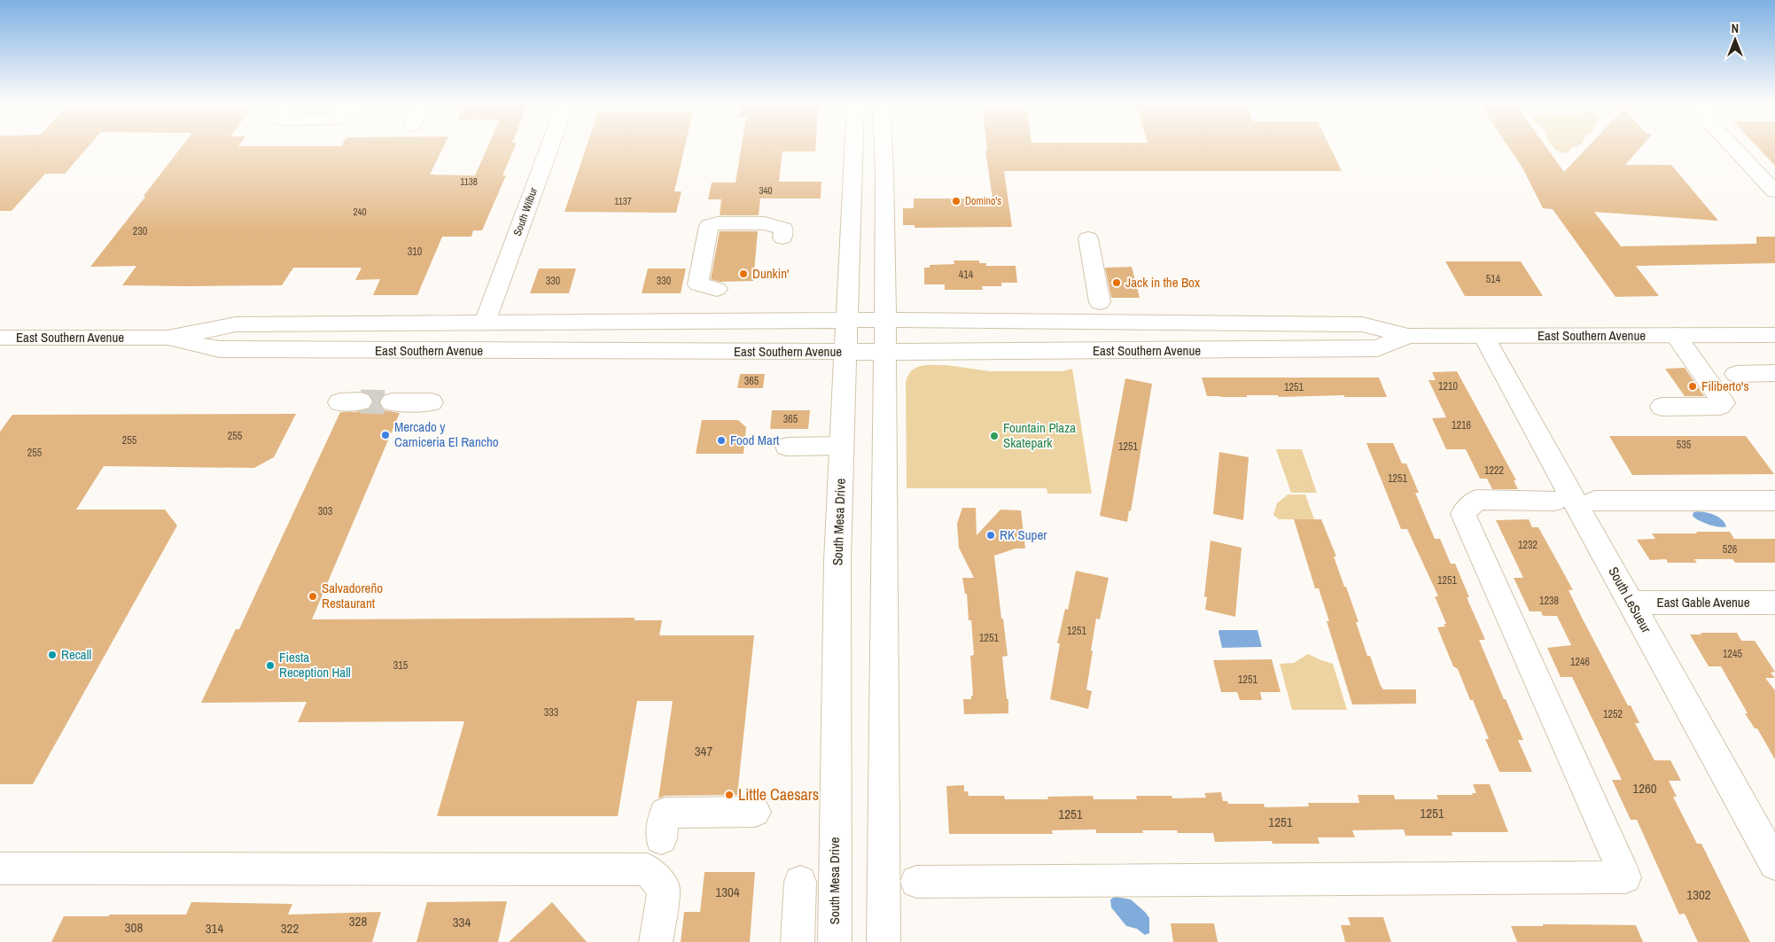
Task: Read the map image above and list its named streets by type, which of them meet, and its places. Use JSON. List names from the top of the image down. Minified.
{"streets":{"main road":["South Wilbur","East Southern Avenue","South Mesa Drive","South LeSueur","East Gable Avenue"]},"crossings":[["South Wilbur","East Southern Avenue"],["East Southern Avenue","South Mesa Drive"],["East Southern Avenue","South LeSueur"],["South LeSueur","East Gable Avenue"]],"places":["Domino's","Dunkin'","Jack in the Box","Filiberto's","Mercado y Carniceria El Rancho","Fountain Plaza Skatepark","Food Mart","RK Super","Salvadoreño Restaurant","Recall","Fiesta Reception Hall","Little Caesars"],"house_numbers":["1138","340","1137","240","230","310","414","514","330","330","365","1210","1251","365","1216","255","255","535","1251","255","1222","1251","303","1232","526","1251","1238","1251","1251","1245","1246","315","1251","333","1252","347","1260","1251","1251","1251","1304","1302","328","334","308","314","322"],"north":"top"}
